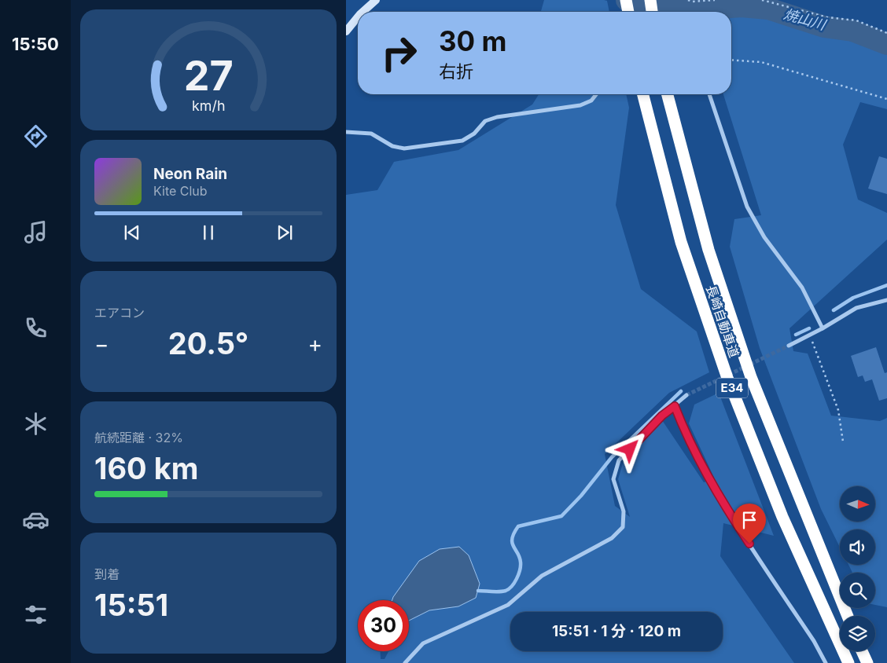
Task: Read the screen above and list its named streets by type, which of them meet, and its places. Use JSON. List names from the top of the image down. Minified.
{"streets":{"highway":["長崎自動車道","E34"]},"water":["焼山川"],"north":"right","page":{"tabs":"15:50","turn":["30 m","右折"],"song":["Neon Rain","Kite Club"],"tile":["エアコン",["航続距離 · 32%","160 km"],["到着","15:51"]],"heat":["−","20.5°","+"],"limit":"30","trip":"15:51 · 1 分 · 120 m","gauge":["27","km/h"]}}
